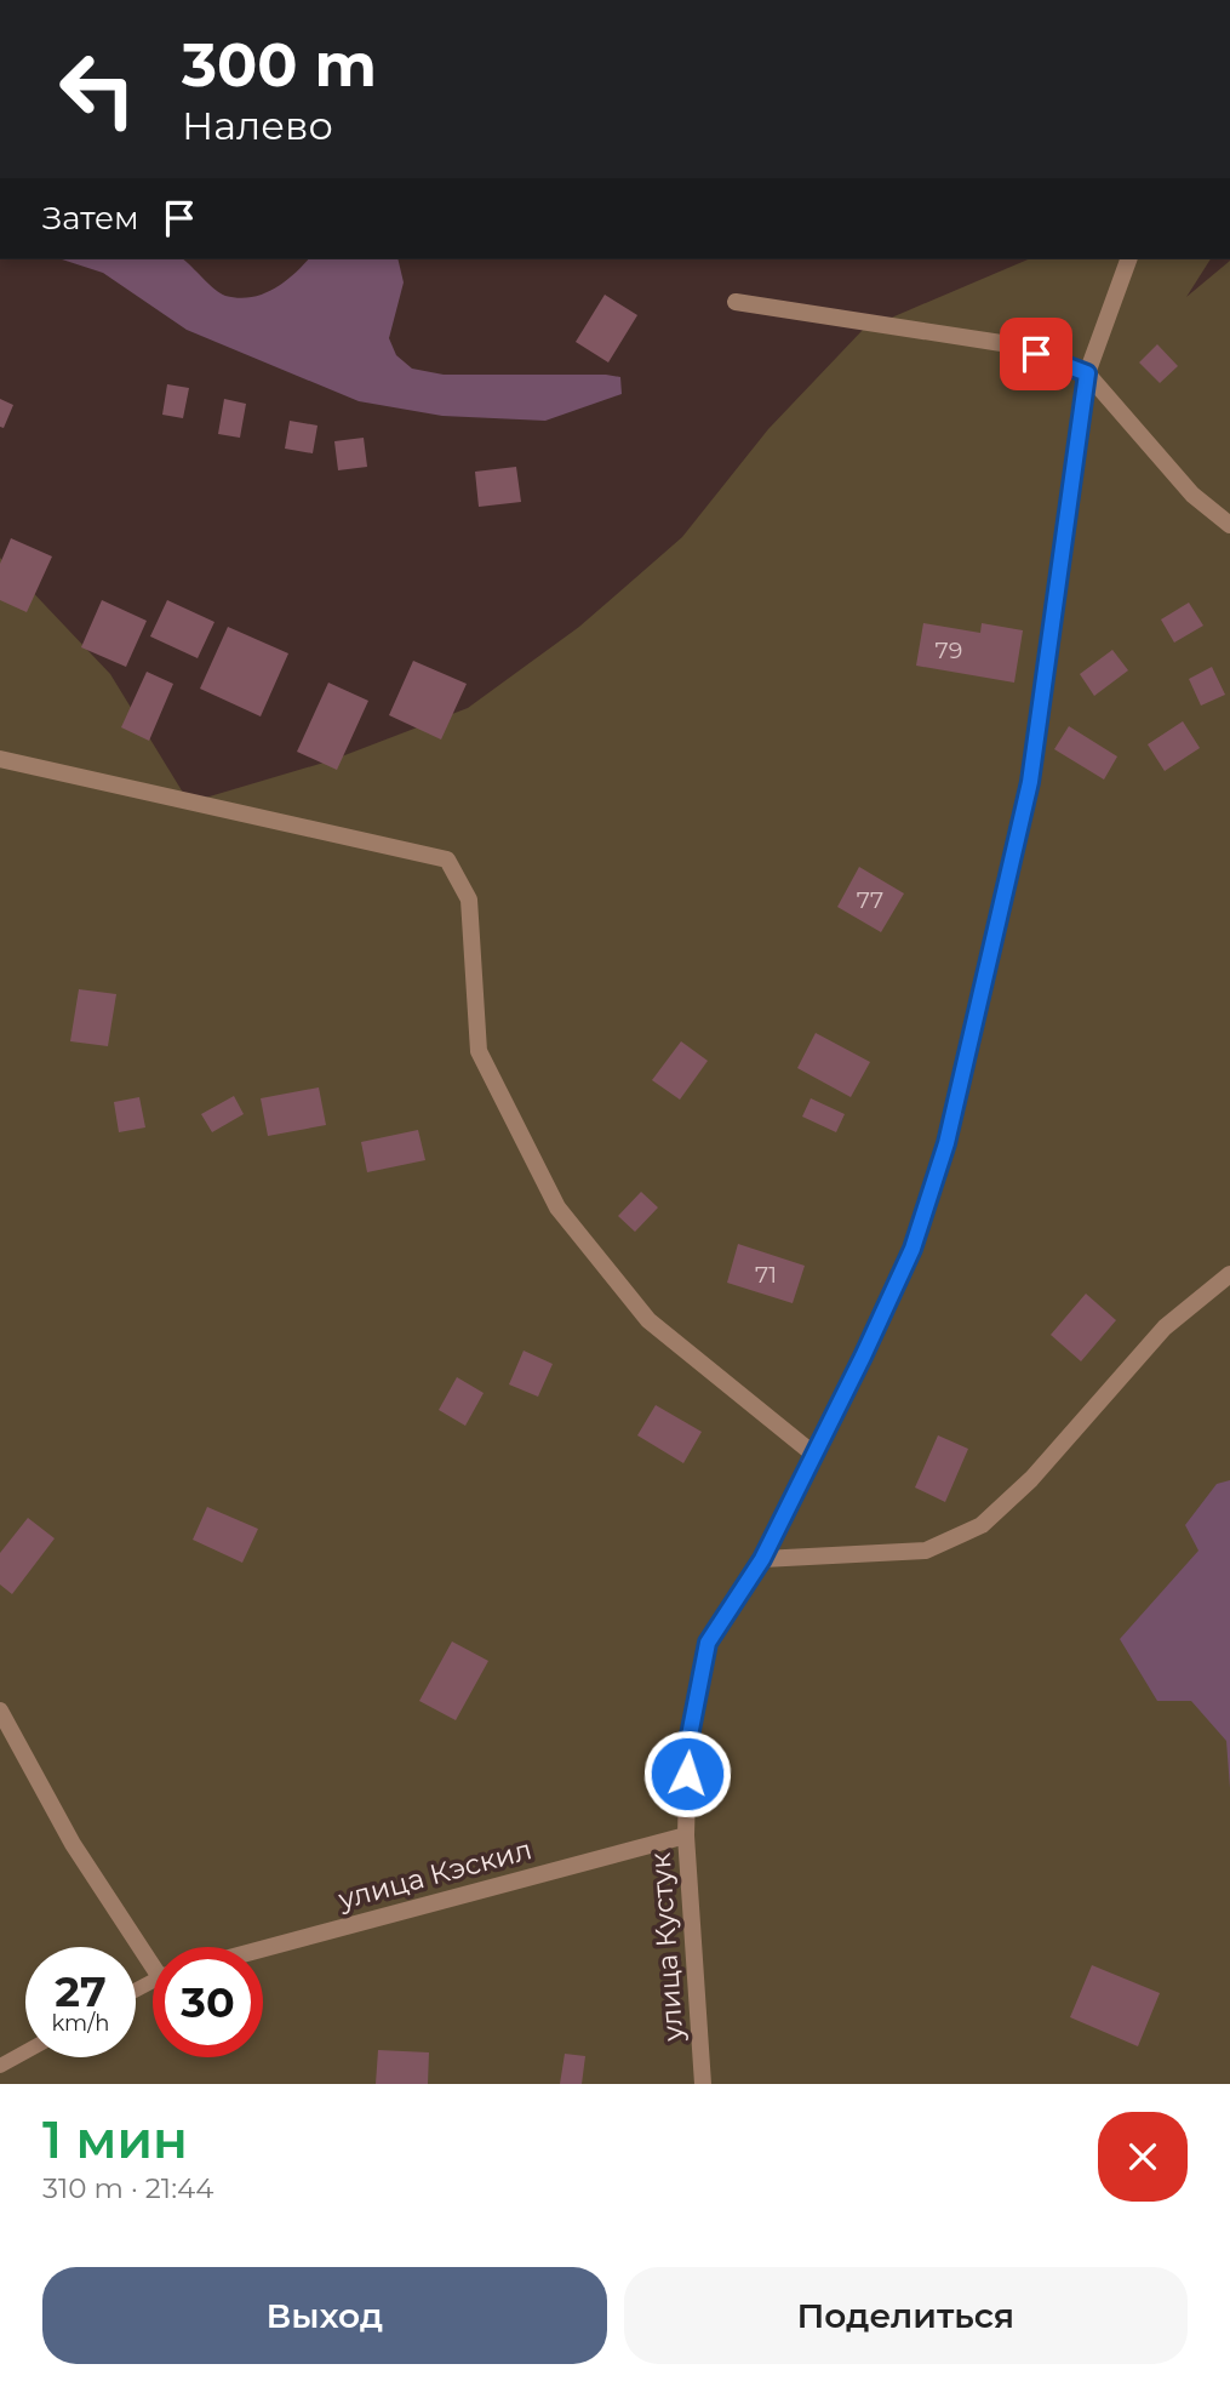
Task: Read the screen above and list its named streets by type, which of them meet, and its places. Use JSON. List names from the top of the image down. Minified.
{"streets":{"street":["улица Кэскил","улица Кустук"]},"crossings":[["улица Кэскил","улица Кустук"]],"house_numbers":["79","77","71"],"page":{"turn":["300 m","Налево"],"then":"Затем","speed":"27 km/h","limit":"30","heading":["1 мин","310 m · 21:44"],"buttons":["Выход","Поделиться"]}}
